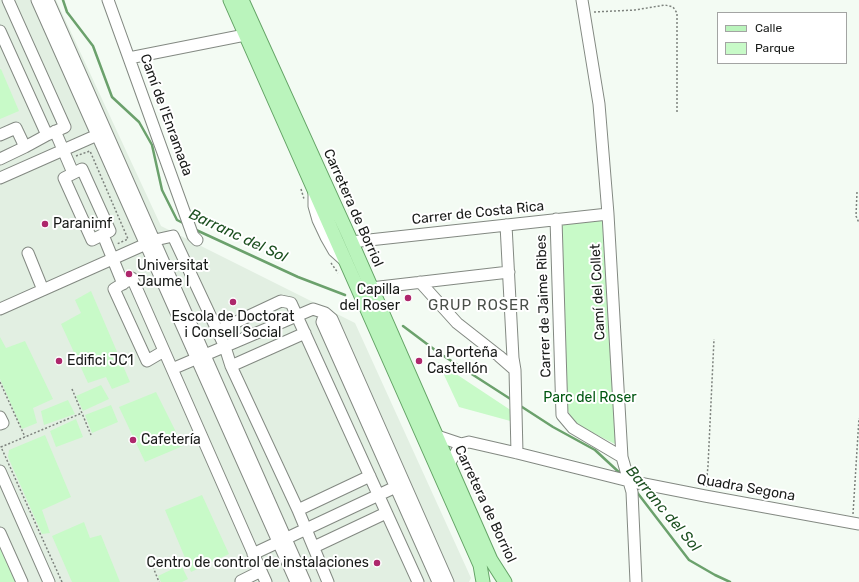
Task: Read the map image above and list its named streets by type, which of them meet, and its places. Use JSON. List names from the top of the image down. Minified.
{"streets":{"main road":["Carretera de Borriol"],"street":["Camí de l'Enramada","Carrer de Costa Rica","Camí del Collet","Carrer de Jaime Ribes","Quadra Segona"]},"crossings":[["Carretera de Borriol","Carrer de Costa Rica"],["Carretera de Borriol","Quadra Segona"],["Carrer de Costa Rica","Camí del Collet"],["Carrer de Costa Rica","Carrer de Jaime Ribes"],["Camí del Collet","Carrer de Jaime Ribes"],["Camí del Collet","Quadra Segona"]],"districts":["GRUP ROSER"],"water":["Barranc del Sol"],"parks":["Parc del Roser"],"places":["Paranimf","Universitat Jaume I","Capilla del Roser","Escola de Doctorat i Consell Social","Edifici JC1","La Porteña Castellón","Cafetería","Centro de control de instalaciones"],"legend":["Calle","Parque"]}
